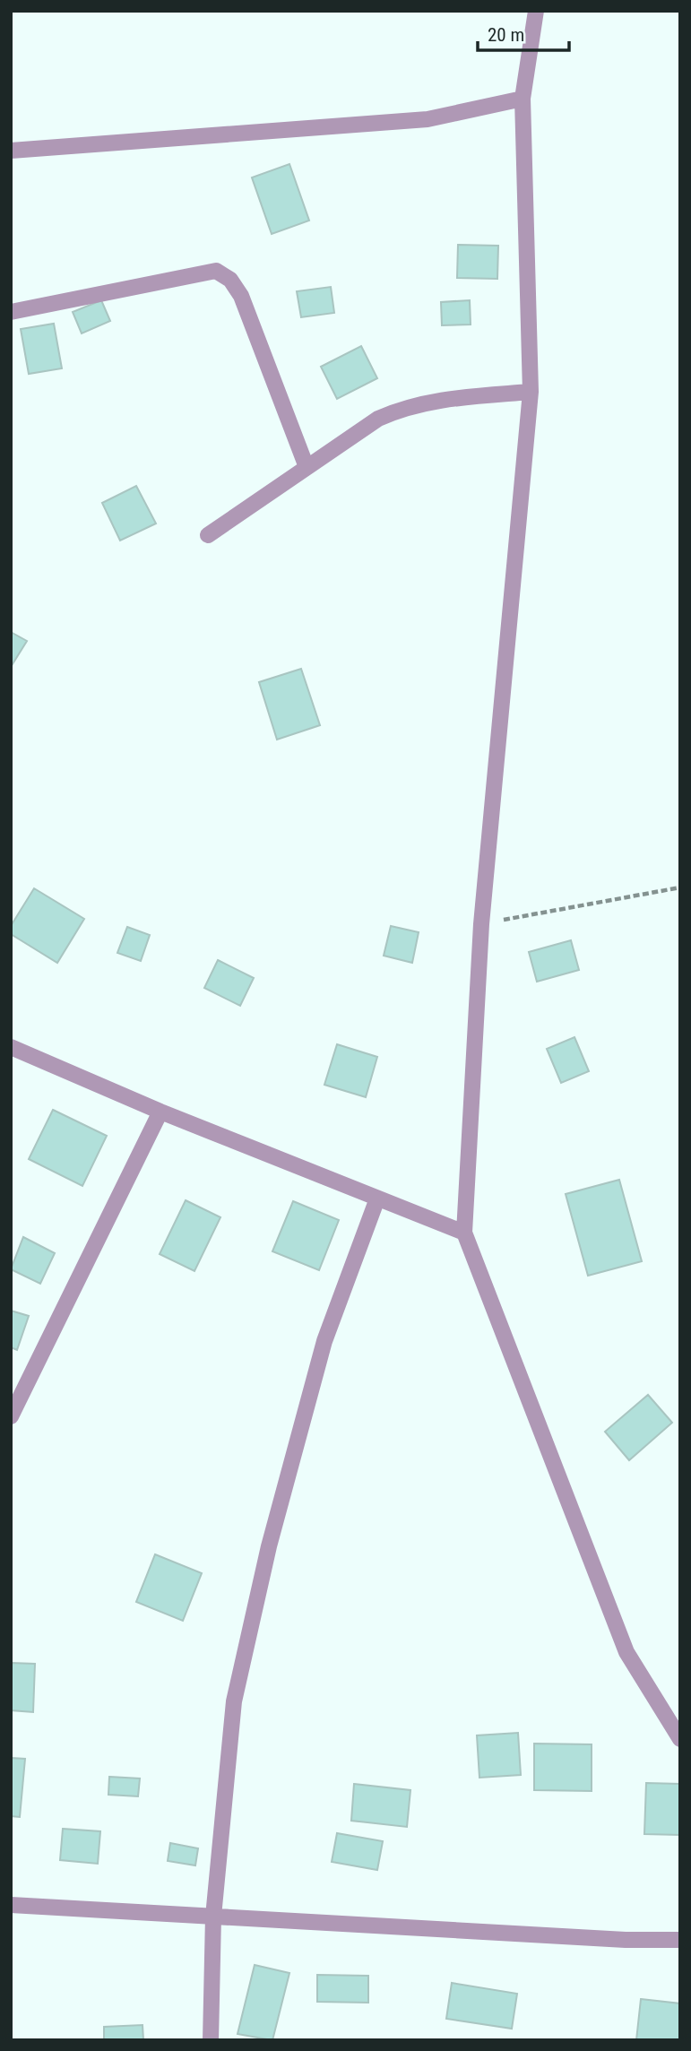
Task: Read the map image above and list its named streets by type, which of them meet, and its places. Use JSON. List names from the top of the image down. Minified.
{"scale_bar":"20 m"}
